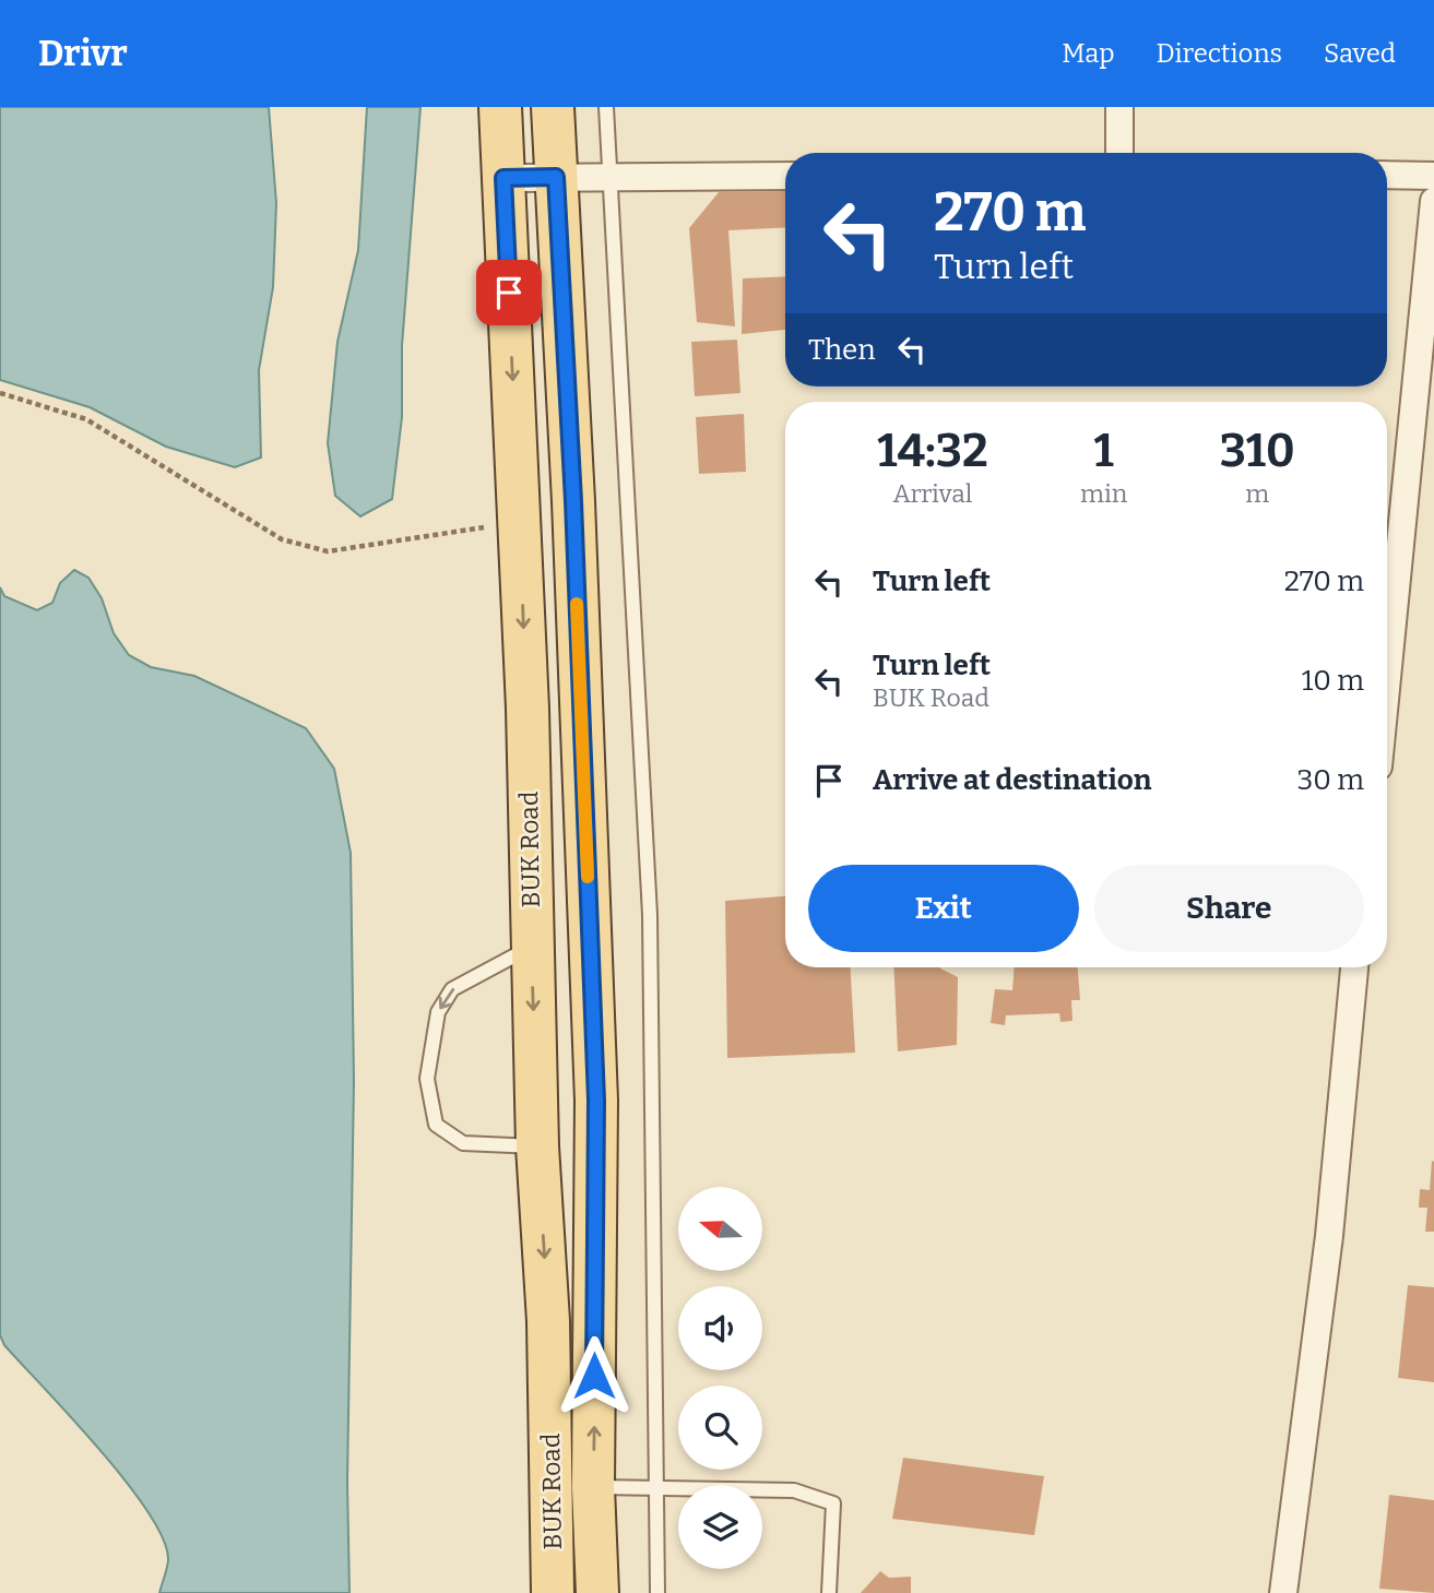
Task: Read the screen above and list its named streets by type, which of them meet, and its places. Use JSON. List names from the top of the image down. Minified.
{"streets":{"main road":["BUK Road"]},"north":"left","page":{"header":"Drivr","nav":["Map","Directions","Saved"],"turn":["270 m","Turn left"],"then":"Then","eta":["14:32","Arrival","1","min","310","m"],"list":[{"name":"Turn left","value":"270 m"},{"name":"Turn left","note":"BUK Road","value":"10 m"},{"name":"Arrive at destination","value":"30 m"}],"buttons":["Exit","Share"]}}
